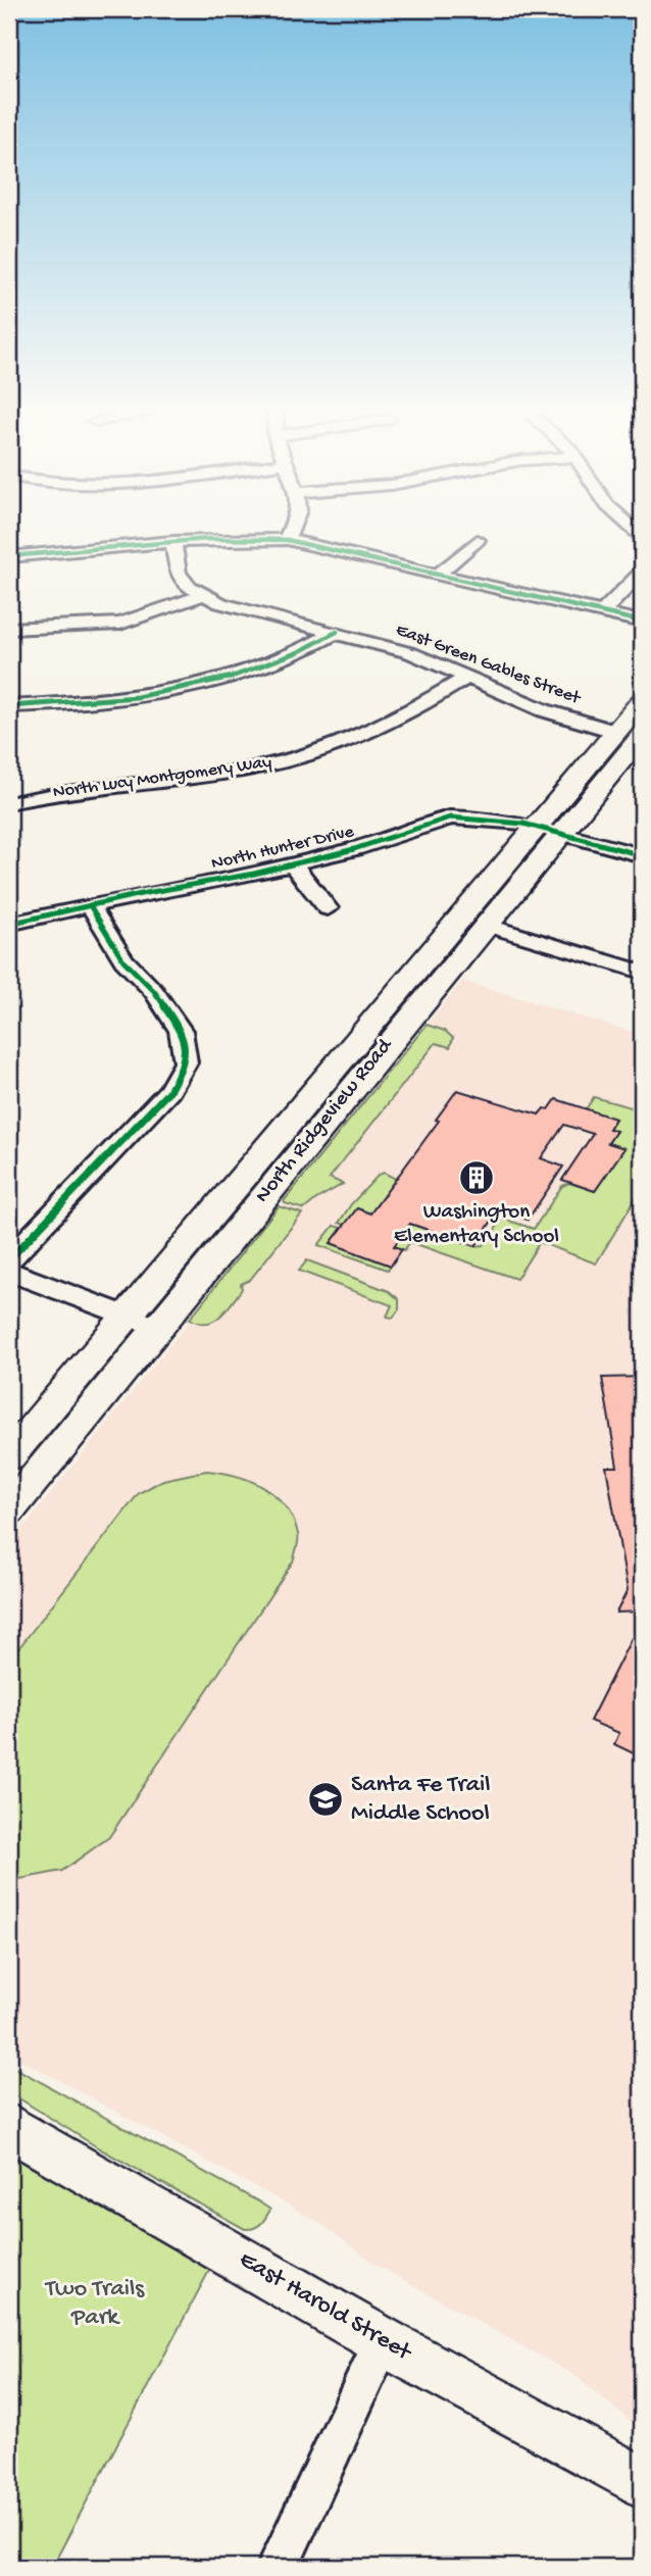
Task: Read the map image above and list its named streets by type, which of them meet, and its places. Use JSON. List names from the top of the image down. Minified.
{"streets":{"main road":["North Ridgeview Road","East Harold Street"],"street":["East Green Gables Street","North Lucy Montgomery Way","North Hunter Drive"]},"crossings":[["East Green Gables Street","North Lucy Montgomery Way"],["East Green Gables Street","North Ridgeview Road"],["North Hunter Drive","North Ridgeview Road"]],"parks":["Two Trails Park"],"places":{"building":["Washington Elementary School"],"school or university":["Santa Fe Trail Middle School"]}}
